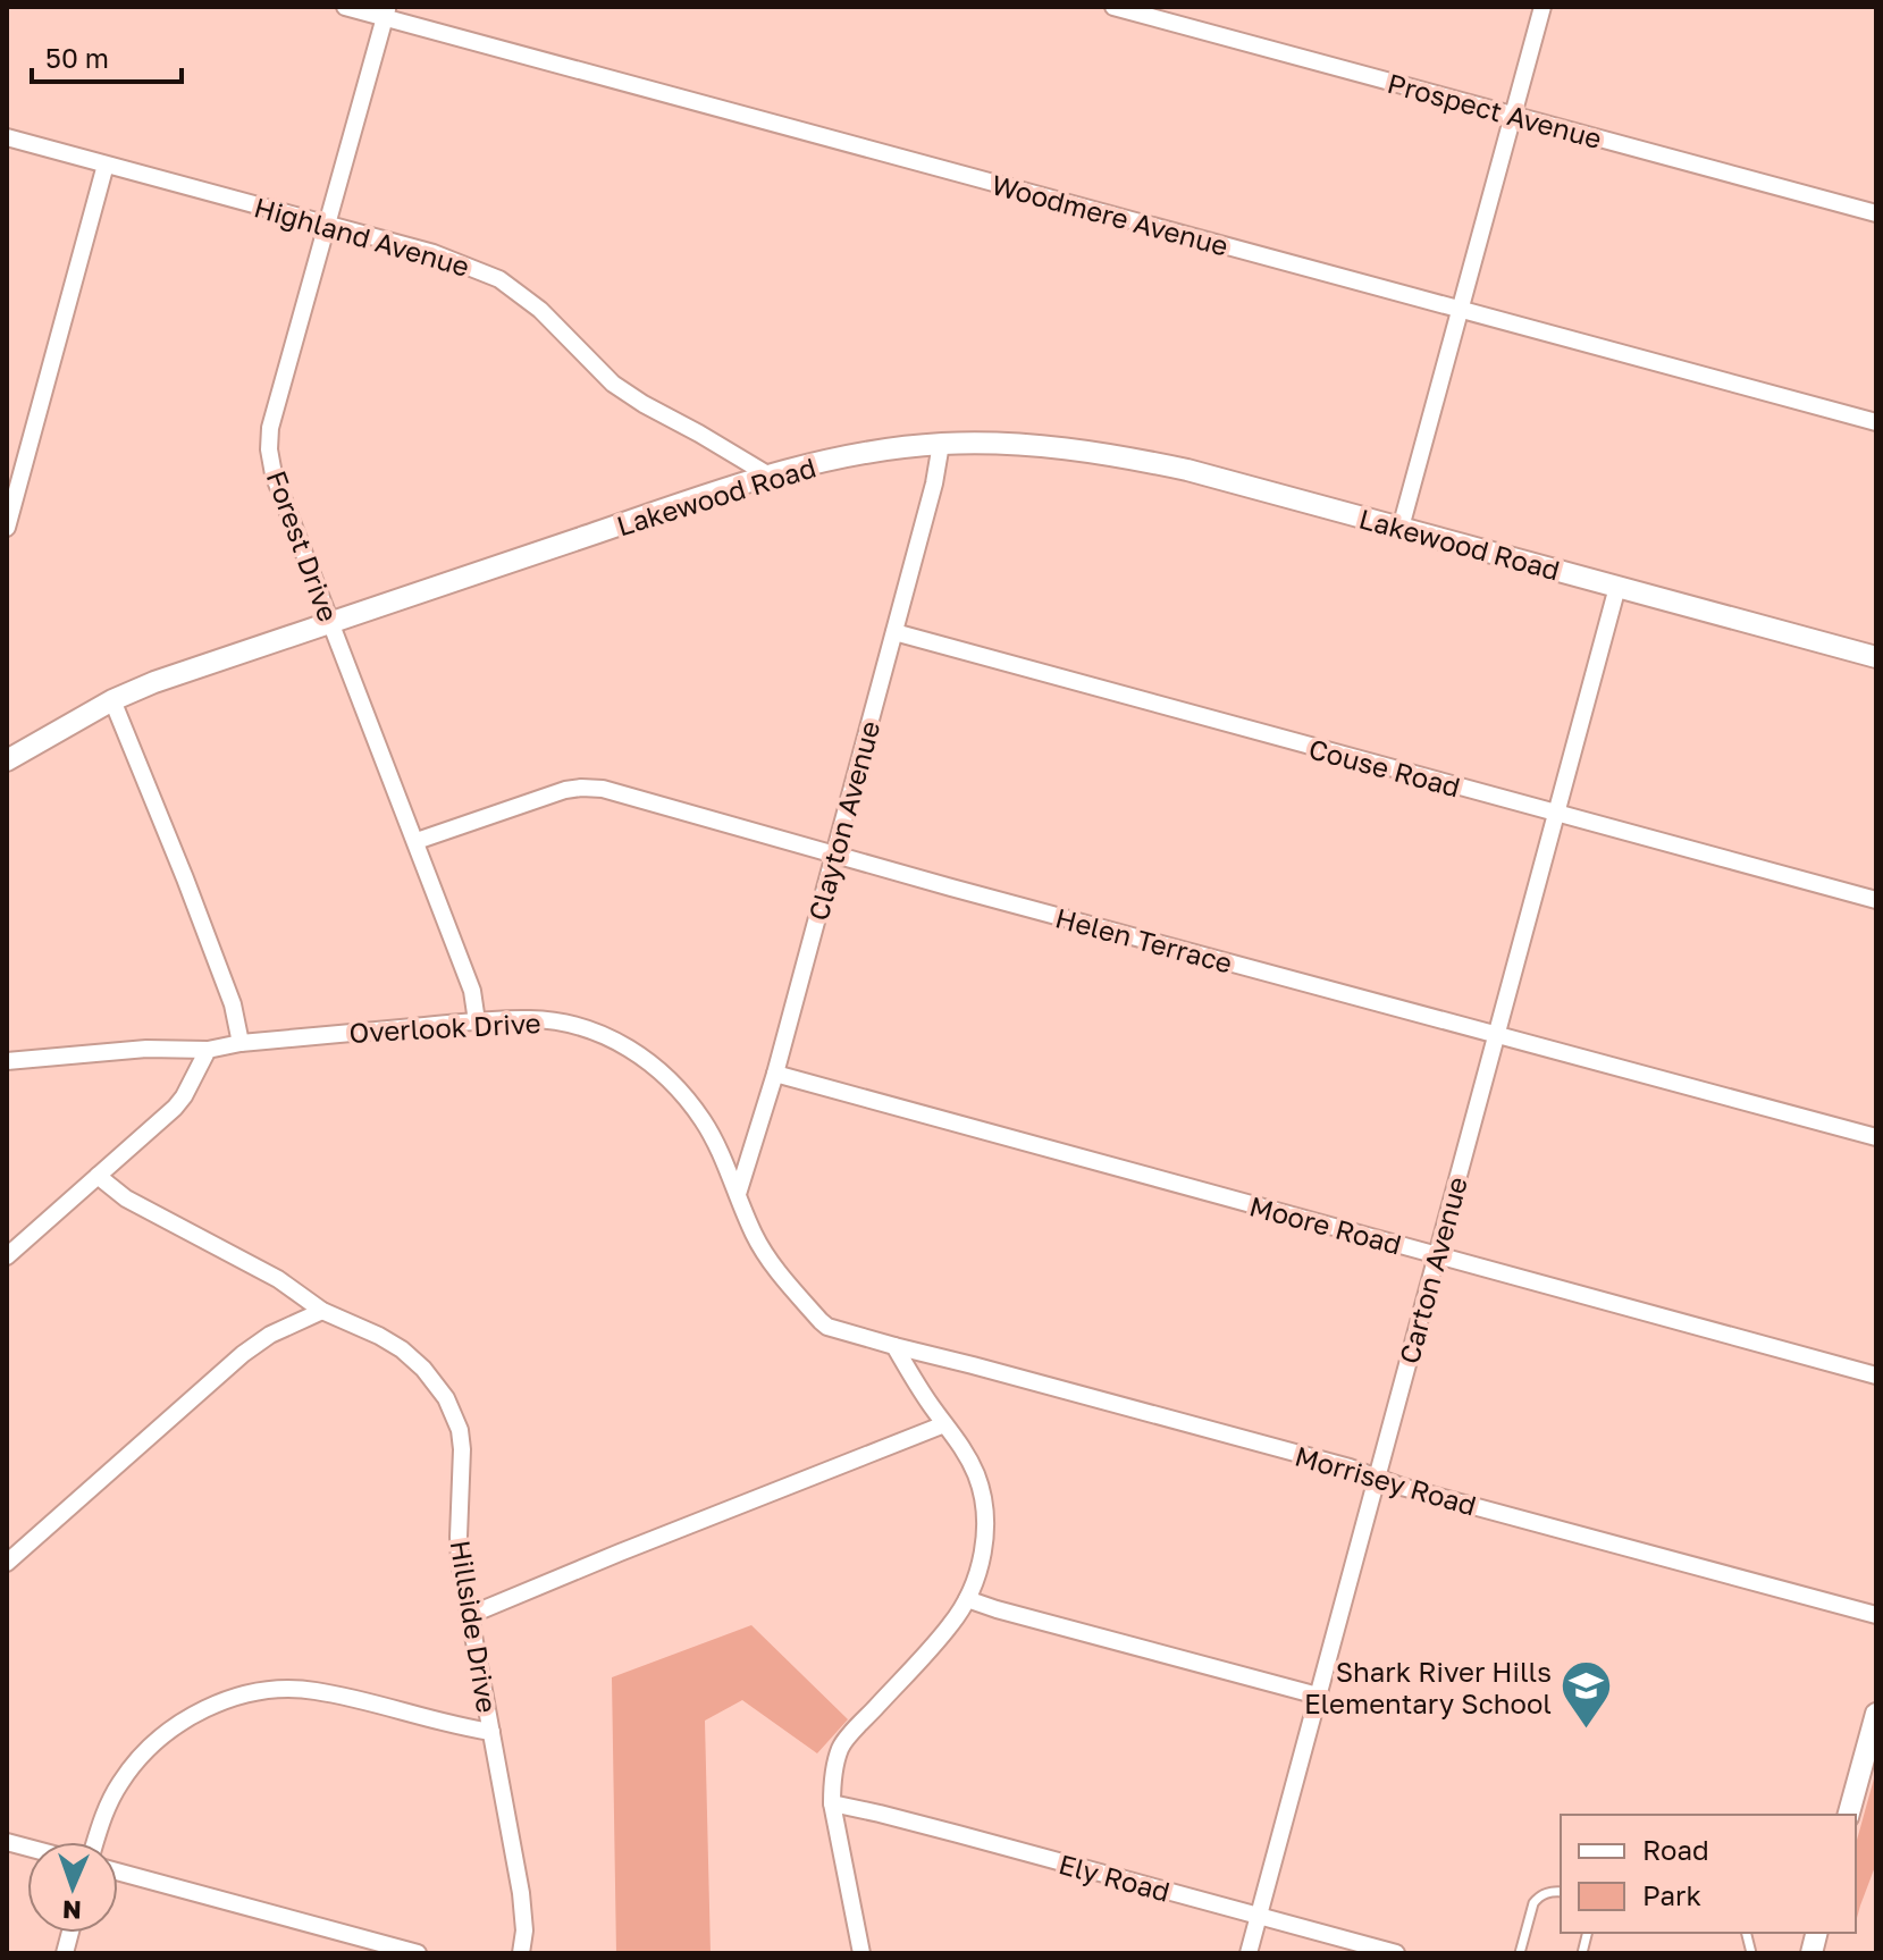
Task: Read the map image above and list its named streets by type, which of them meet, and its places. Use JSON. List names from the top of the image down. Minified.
{"streets":{"street":["Prospect Avenue","Woodmere Avenue","Highland Avenue","Lakewood Road","Forest Drive","Couse Road","Clayton Avenue","Helen Terrace","Overlook Drive","Moore Road","Carton Avenue","Morrisey Road","Hillside Drive","Ely Road"]},"crossings":[["Woodmere Avenue","Forest Drive"],["Highland Avenue","Lakewood Road"],["Highland Avenue","Forest Drive"],["Lakewood Road","Forest Drive"],["Lakewood Road","Clayton Avenue"],["Lakewood Road","Carton Avenue"],["Forest Drive","Helen Terrace"],["Forest Drive","Overlook Drive"],["Couse Road","Clayton Avenue"],["Couse Road","Carton Avenue"],["Clayton Avenue","Helen Terrace"],["Clayton Avenue","Overlook Drive"],["Clayton Avenue","Moore Road"],["Helen Terrace","Carton Avenue"],["Overlook Drive","Morrisey Road"],["Moore Road","Carton Avenue"],["Carton Avenue","Morrisey Road"],["Carton Avenue","Ely Road"]],"places":{"school or university":["Shark River Hills Elementary School"]},"legend":["Road","Park"],"scale_bar":"50 m","north":"bottom"}
